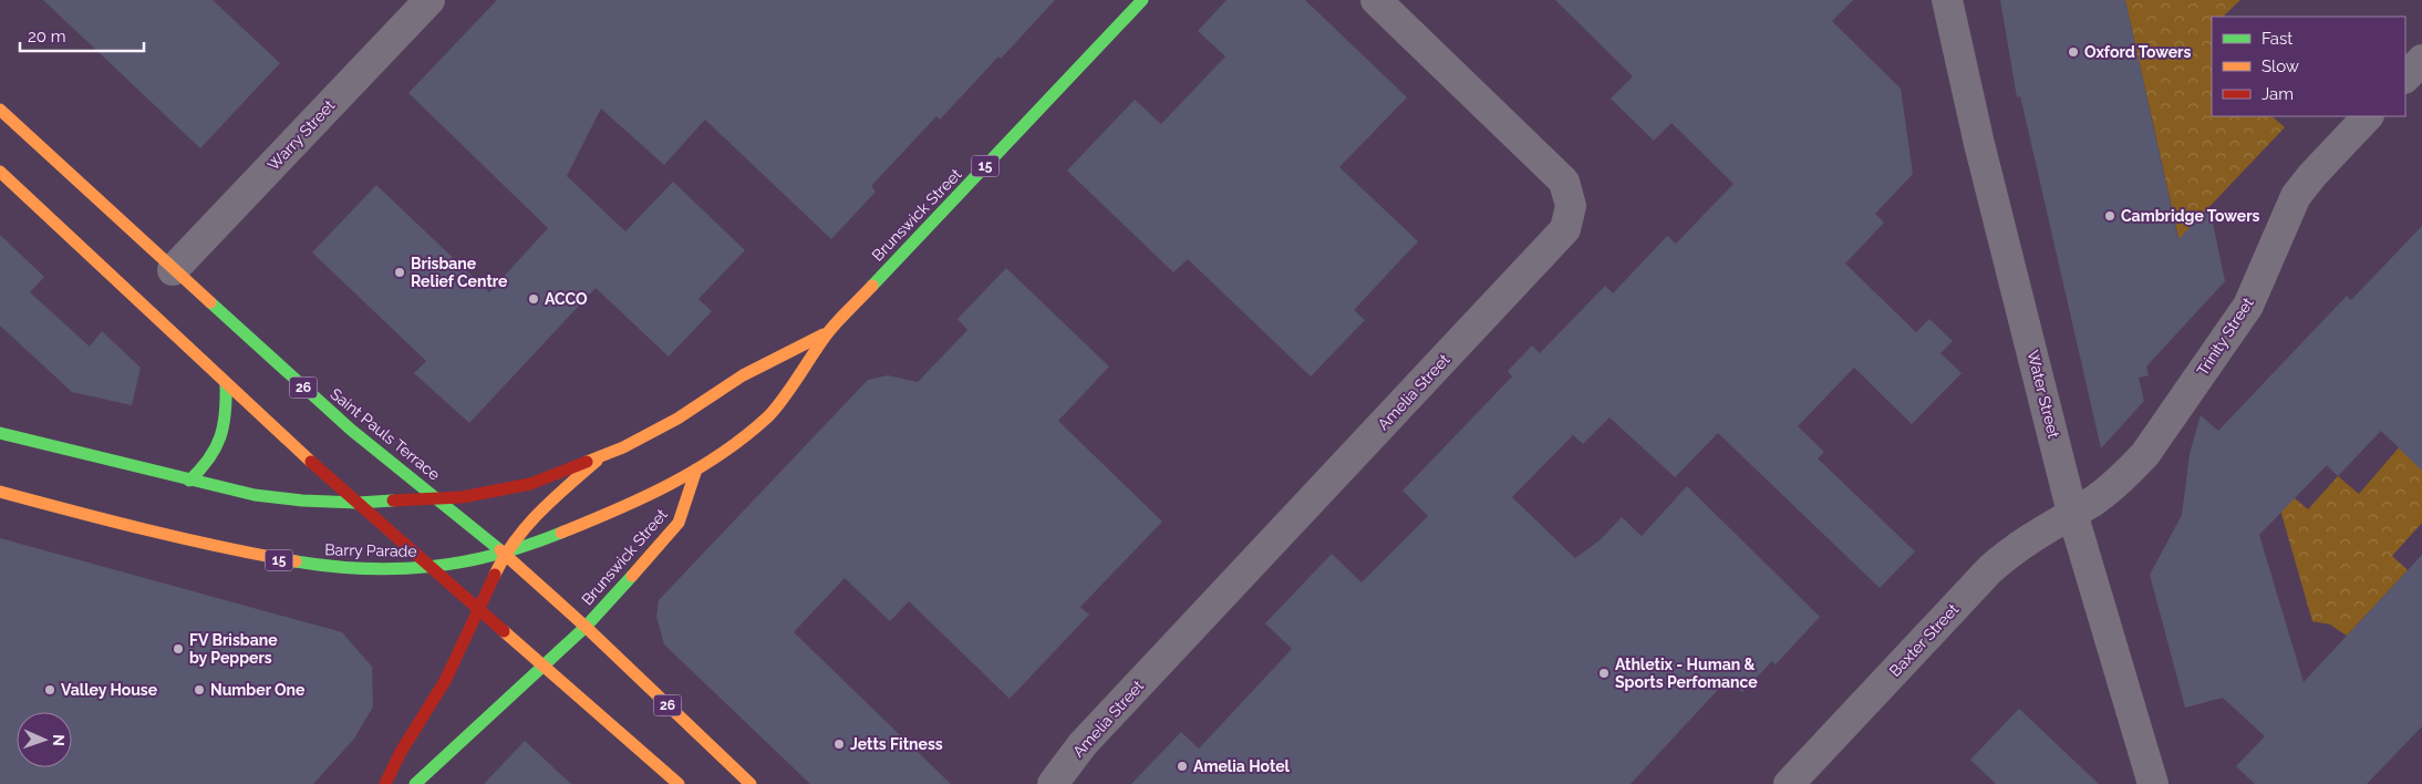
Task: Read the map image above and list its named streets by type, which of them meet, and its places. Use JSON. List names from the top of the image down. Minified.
{"streets":{"main road":["15","Brunswick Street","26","Saint Pauls Terrace","Barry Parade"],"street":["Warry Street","Trinity Street","Amelia Street","Water Street","Baxter Street"]},"crossings":[["Warry Street","Saint Pauls Terrace"],["15","Brunswick Street"],["Brunswick Street","Saint Pauls Terrace"],["Brunswick Street","Barry Parade"],["Trinity Street","Water Street"],["Trinity Street","Baxter Street"],["Water Street","Baxter Street"],["Saint Pauls Terrace","Barry Parade"]],"places":["Oxford Towers","Cambridge Towers","Brisbane Relief Centre","ACCO","FV Brisbane by Peppers","Athletix - Human & Sports Perfomance","Valley House","Number One","Jetts Fitness","Amelia Hotel"],"legend":["Fast","Slow","Jam"],"scale_bar":"20 m","north":"right"}
